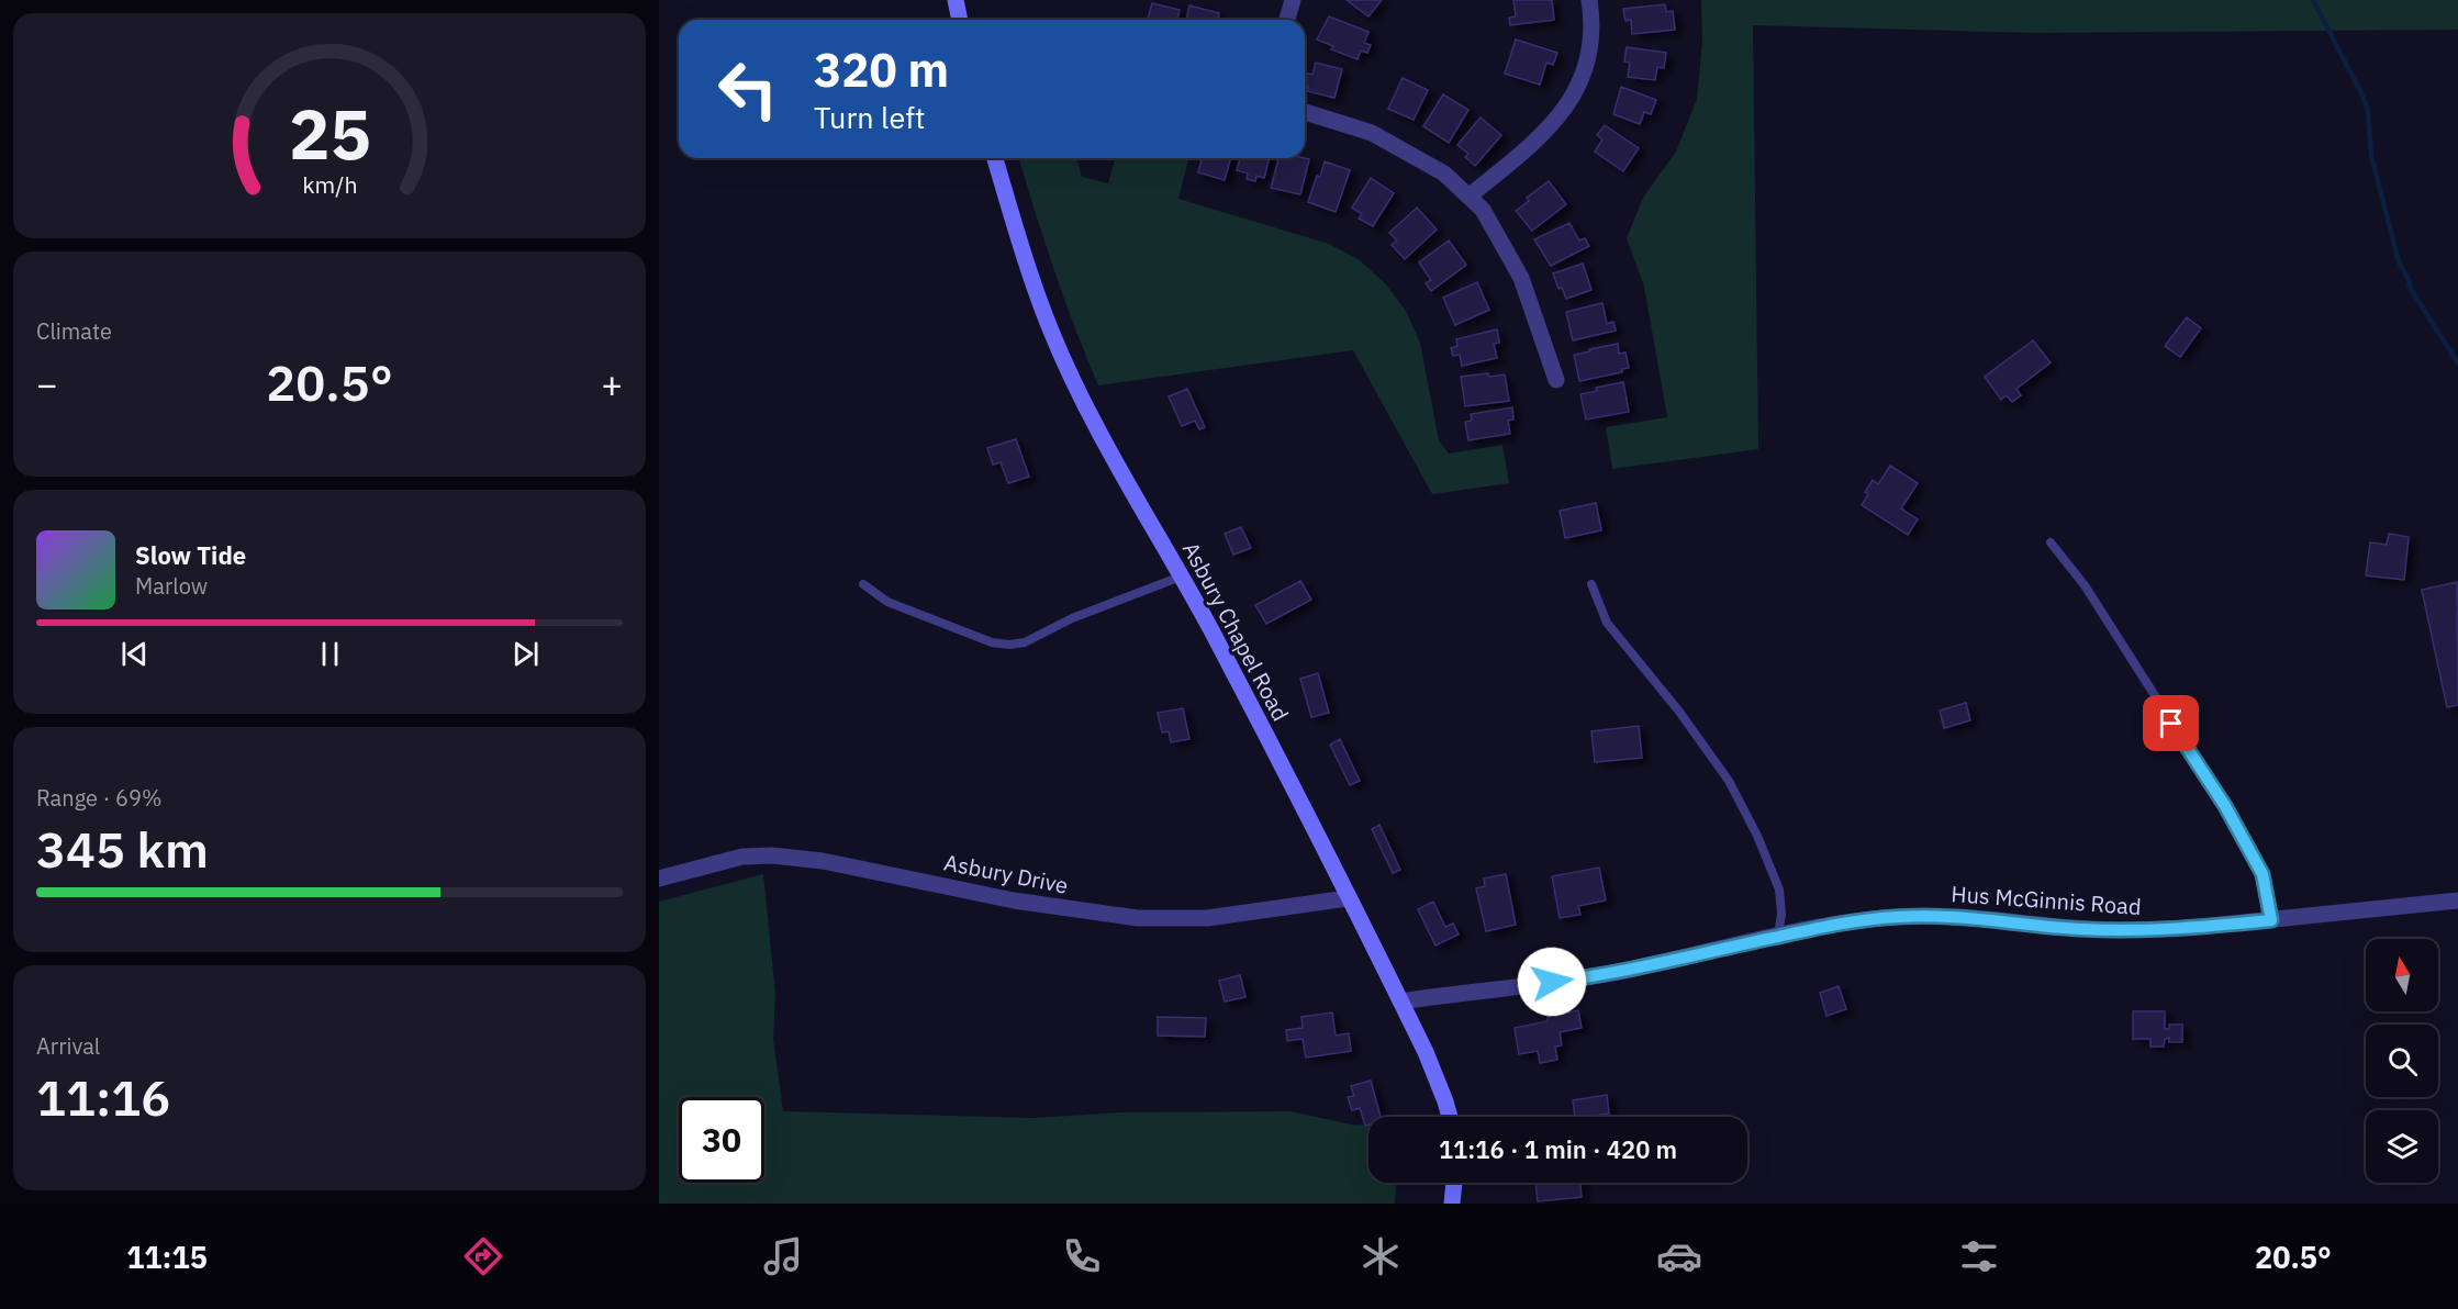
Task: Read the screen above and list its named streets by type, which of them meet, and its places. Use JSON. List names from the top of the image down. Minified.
{"streets":{"main road":["Asbury Chapel Road"],"street":["Asbury Drive","Hus McGinnis Road"]},"crossings":[["Asbury Chapel Road","Asbury Drive"],["Asbury Chapel Road","Hus McGinnis Road"]],"north":"top","page":{"turn":["320 m","Turn left"],"tile":["Climate",["Range · 69%","345 km"],["Arrival","11:16"]],"heat":["−","20.5°","+"],"song":["Slow Tide","Marlow"],"limit":"30","trip":"11:16 · 1 min · 420 m","tabs":["11:15","20.5°"],"gauge":["25","km/h"]}}
